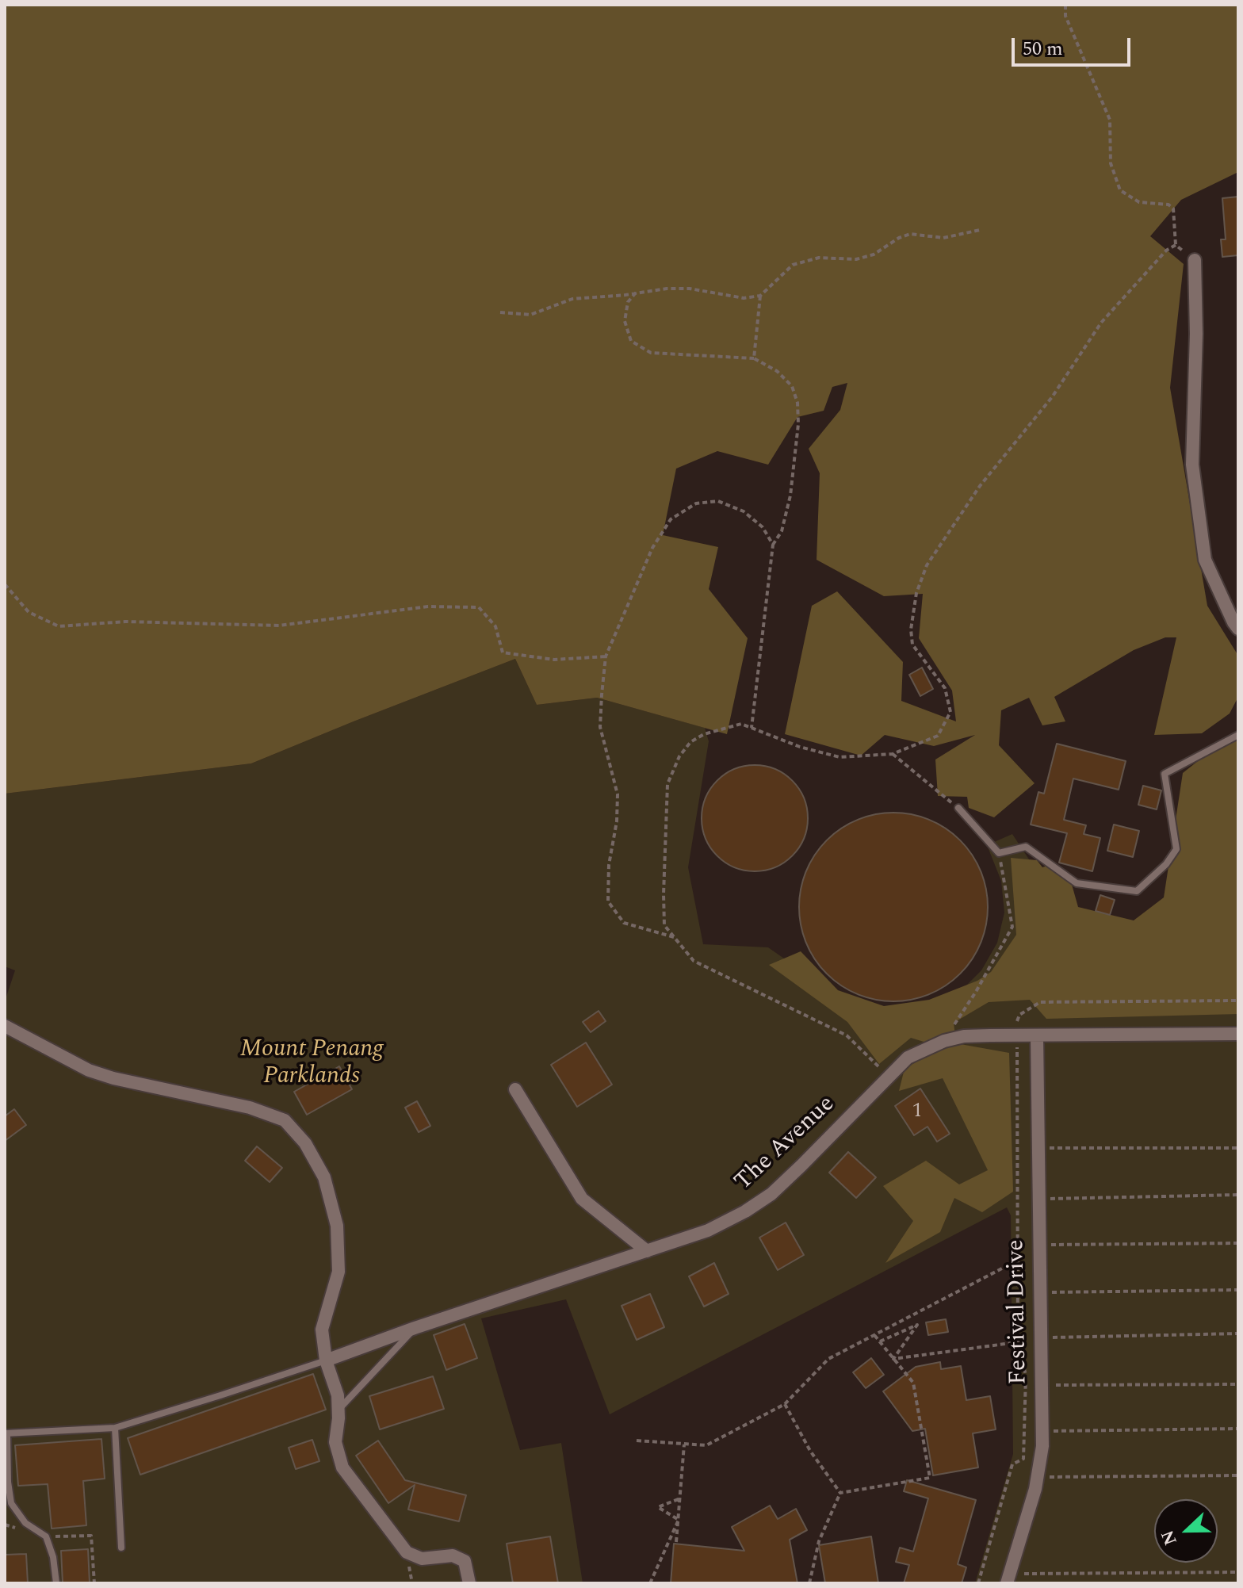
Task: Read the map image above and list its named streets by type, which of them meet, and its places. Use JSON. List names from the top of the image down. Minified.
{"streets":{"street":["The Avenue","Festival Drive"]},"crossings":[["The Avenue","Festival Drive"]],"parks":["Mount Penang Parklands"],"house_numbers":["1"],"scale_bar":"50 m","north":"left"}
